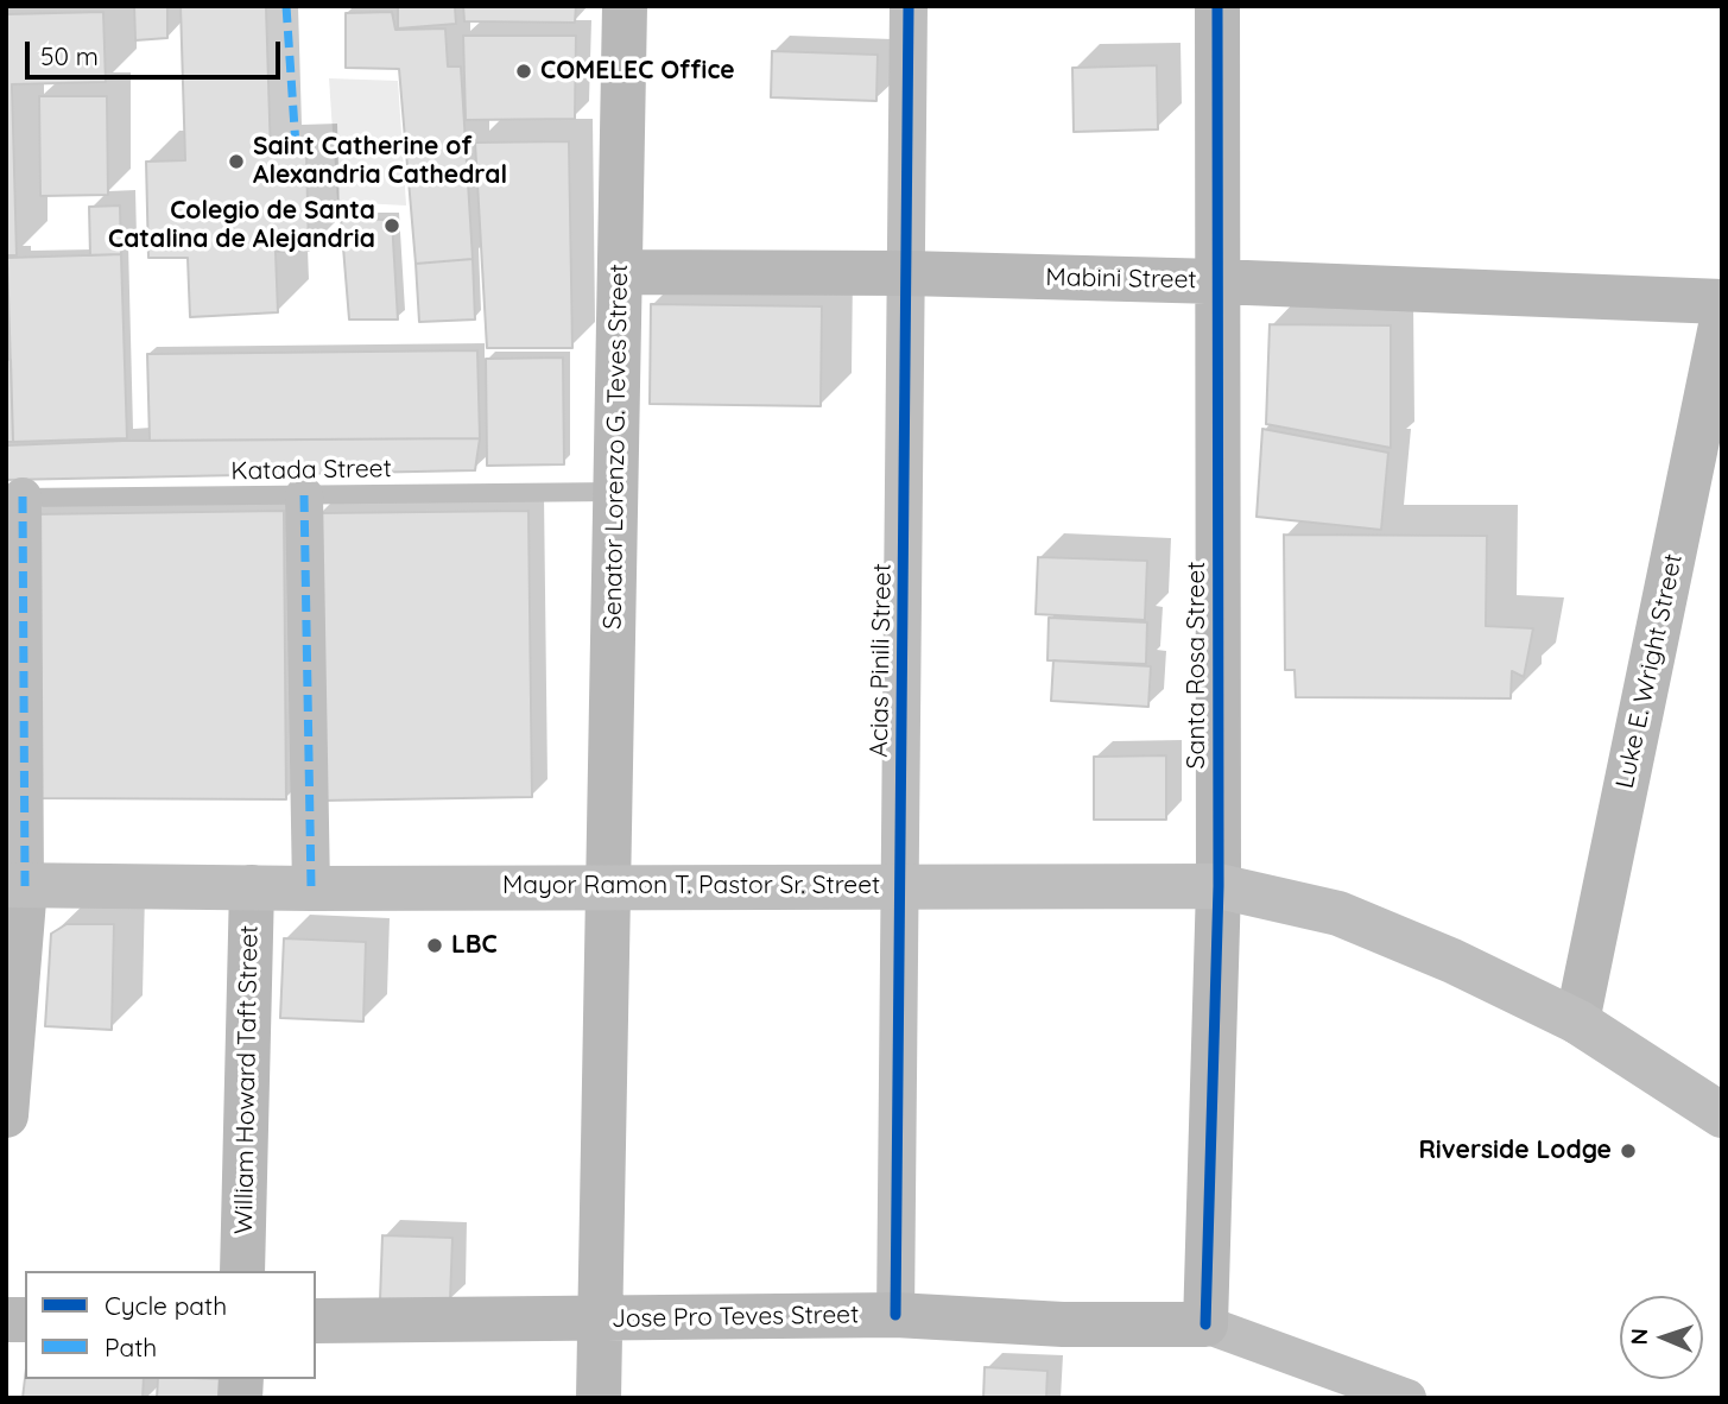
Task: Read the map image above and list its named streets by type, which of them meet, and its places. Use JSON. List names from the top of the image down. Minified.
{"streets":{"main road":["Mayor Ramon T. Pastor Sr. Street"],"street":["Mabini Street","Senator Lorenzo G. Teves Street","Acias Pinili Street","Santa Rosa Street","Luke E. Wright Street","William Howard Taft Street","Jose Pro Teves Street"],"lane":["Katada Street"]},"crossings":[["Mabini Street","Senator Lorenzo G. Teves Street"],["Mabini Street","Acias Pinili Street"],["Mabini Street","Santa Rosa Street"],["Senator Lorenzo G. Teves Street","Katada Street"],["Senator Lorenzo G. Teves Street","Mayor Ramon T. Pastor Sr. Street"],["Senator Lorenzo G. Teves Street","Jose Pro Teves Street"],["Acias Pinili Street","Mayor Ramon T. Pastor Sr. Street"],["Acias Pinili Street","Jose Pro Teves Street"],["Santa Rosa Street","Mayor Ramon T. Pastor Sr. Street"],["Santa Rosa Street","Jose Pro Teves Street"],["Luke E. Wright Street","Mayor Ramon T. Pastor Sr. Street"],["Mayor Ramon T. Pastor Sr. Street","William Howard Taft Street"]],"places":["COMELEC Office","Saint Catherine of Alexandria Cathedral","Colegio de Santa Catalina de Alejandria","LBC","Riverside Lodge"],"legend":["Cycle path","Path"],"scale_bar":"50 m","north":"left"}
